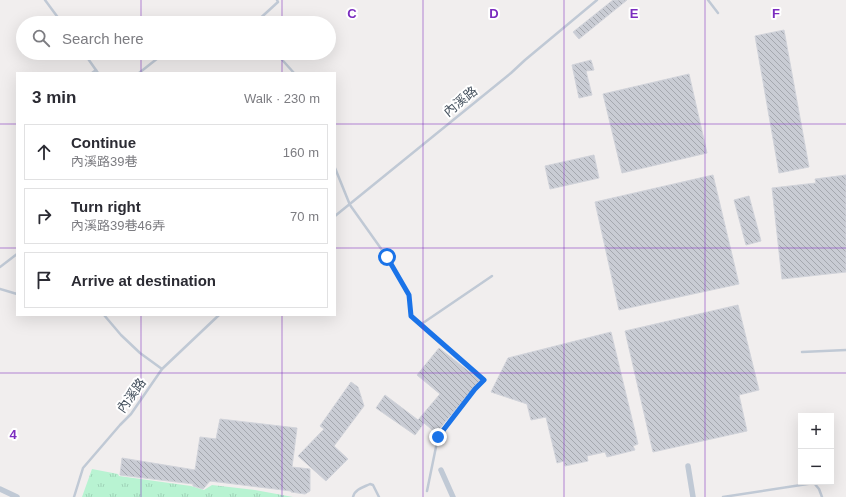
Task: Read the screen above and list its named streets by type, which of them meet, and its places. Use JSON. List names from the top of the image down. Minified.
{"streets":{"lane":["內溪路"]},"page":{"search":"Search here","heading":["3 min","Walk · 230 m"],"list":[["Continue","內溪路39巷","160 m"],["Turn right","內溪路39巷46弄","70 m"],"Arrive at destination"],"map_buttons":["+","−"]},"grid":{"columns":["C","D","E","F"],"rows":["4"]}}
